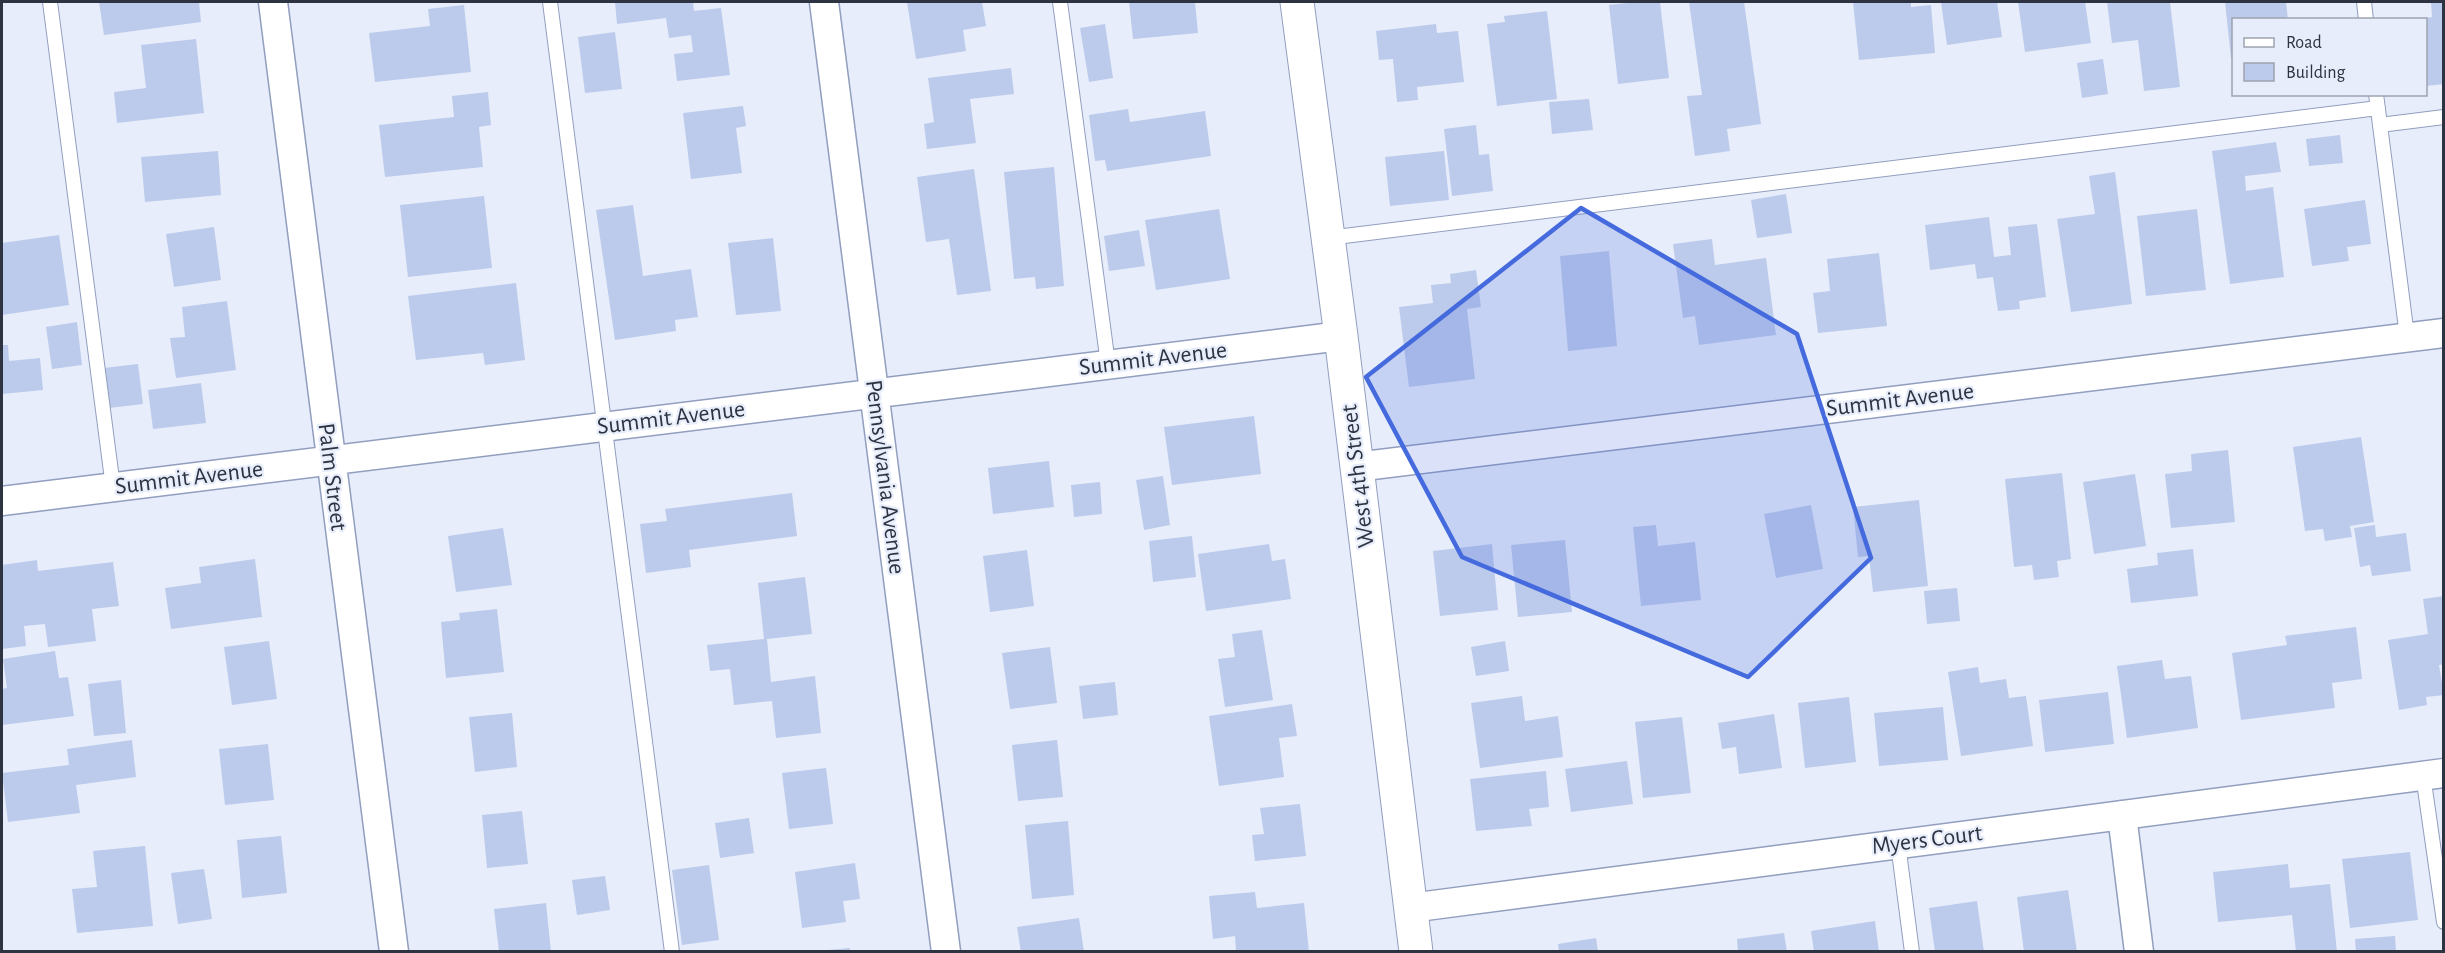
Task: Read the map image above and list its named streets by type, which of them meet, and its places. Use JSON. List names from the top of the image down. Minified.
{"streets":{"street":["Summit Avenue","West 4th Street","Palm Street","Pennsylvania Avenue","Myers Court"]},"crossings":[["Summit Avenue","West 4th Street"],["Summit Avenue","Palm Street"],["Summit Avenue","Pennsylvania Avenue"],["West 4th Street","Myers Court"]],"legend":["Road","Building"]}
